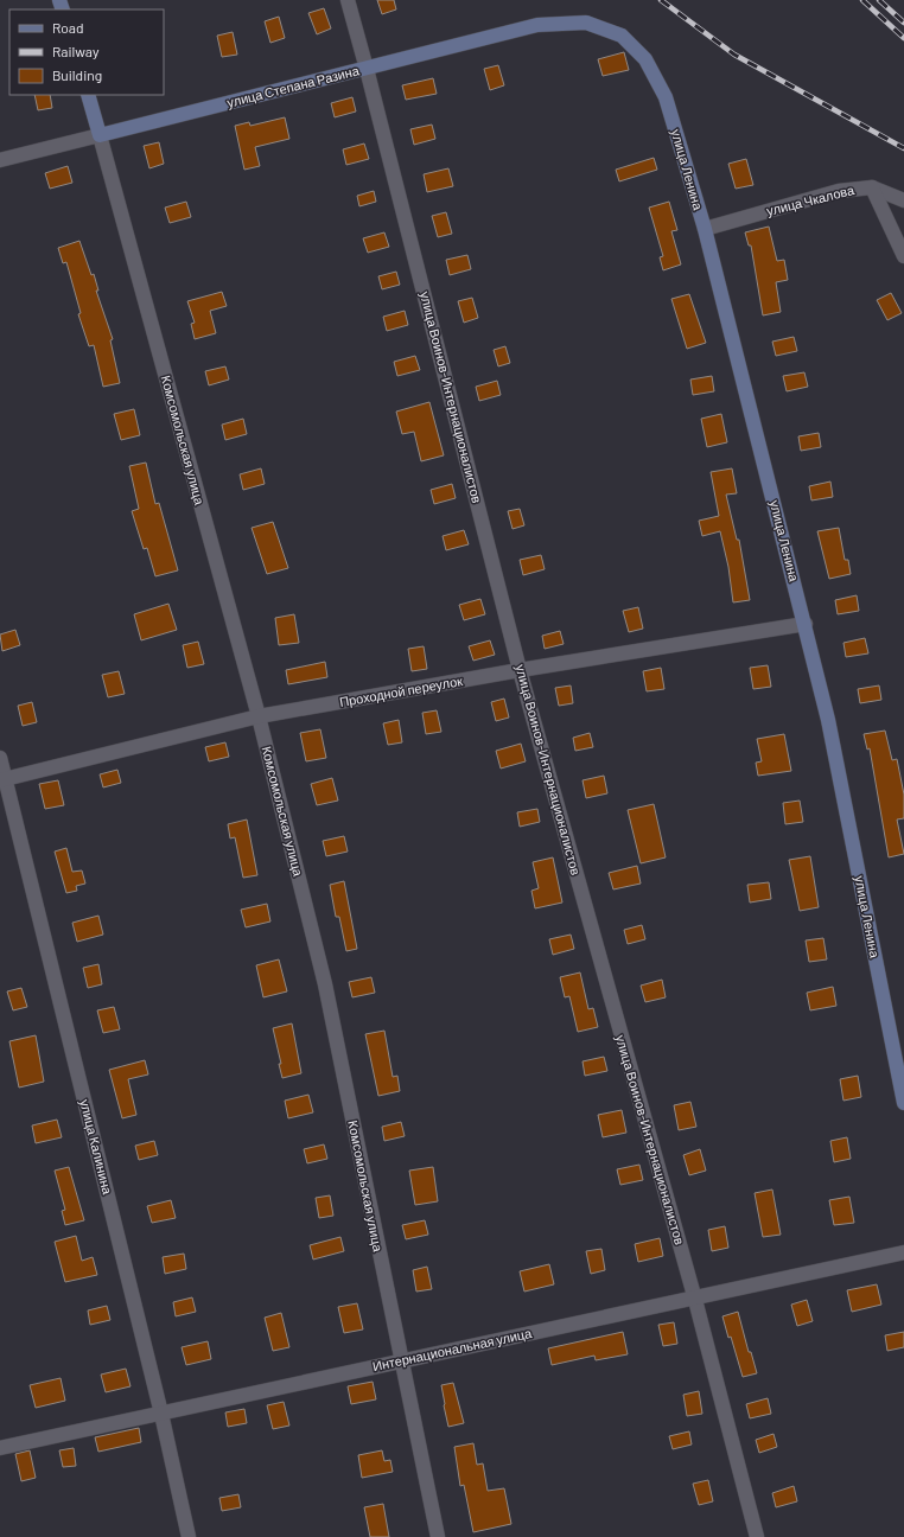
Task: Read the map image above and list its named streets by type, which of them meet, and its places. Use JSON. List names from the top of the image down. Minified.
{"streets":{"main road":["улица Степана Разина","улица Ленина","Комсомольская улица"],"street":["улица Чкалова","улица Воинов-Интернационалистов","Проходной переулок","улица Калинина","Интернациональная улица"]},"crossings":[["улица Степана Разина","улица Ленина"],["улица Степана Разина","улица Воинов-Интернационалистов"],["улица Степана Разина","Комсомольская улица"],["улица Ленина","улица Чкалова"],["улица Ленина","Проходной переулок"],["улица Воинов-Интернационалистов","Проходной переулок"],["улица Воинов-Интернационалистов","Интернациональная улица"],["Комсомольская улица","Проходной переулок"],["Комсомольская улица","Интернациональная улица"],["Проходной переулок","улица Калинина"],["улица Калинина","Интернациональная улица"]],"legend":["Road","Railway","Building"]}
